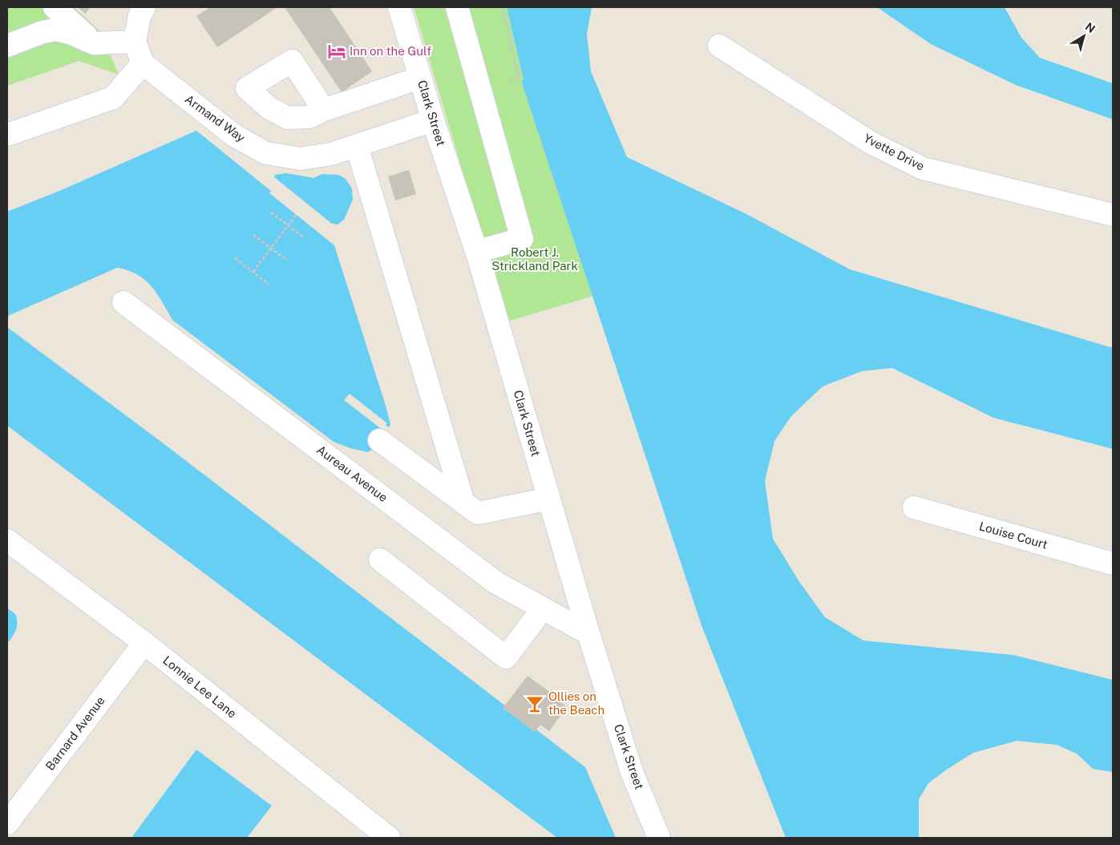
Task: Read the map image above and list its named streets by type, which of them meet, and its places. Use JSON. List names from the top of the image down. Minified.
{"streets":{"street":["Clark Street","Armand Way","Yvette Drive","Aureau Avenue","Louise Court","Lonnie Lee Lane","Barnard Avenue"]},"crossings":[["Clark Street","Armand Way"],["Clark Street","Aureau Avenue"],["Lonnie Lee Lane","Barnard Avenue"]],"parks":["Robert J. Strickland Park"],"places":{"hotel":["Inn on the Gulf"],"bar":["Ollies on the Beach"]},"north":"top right"}
